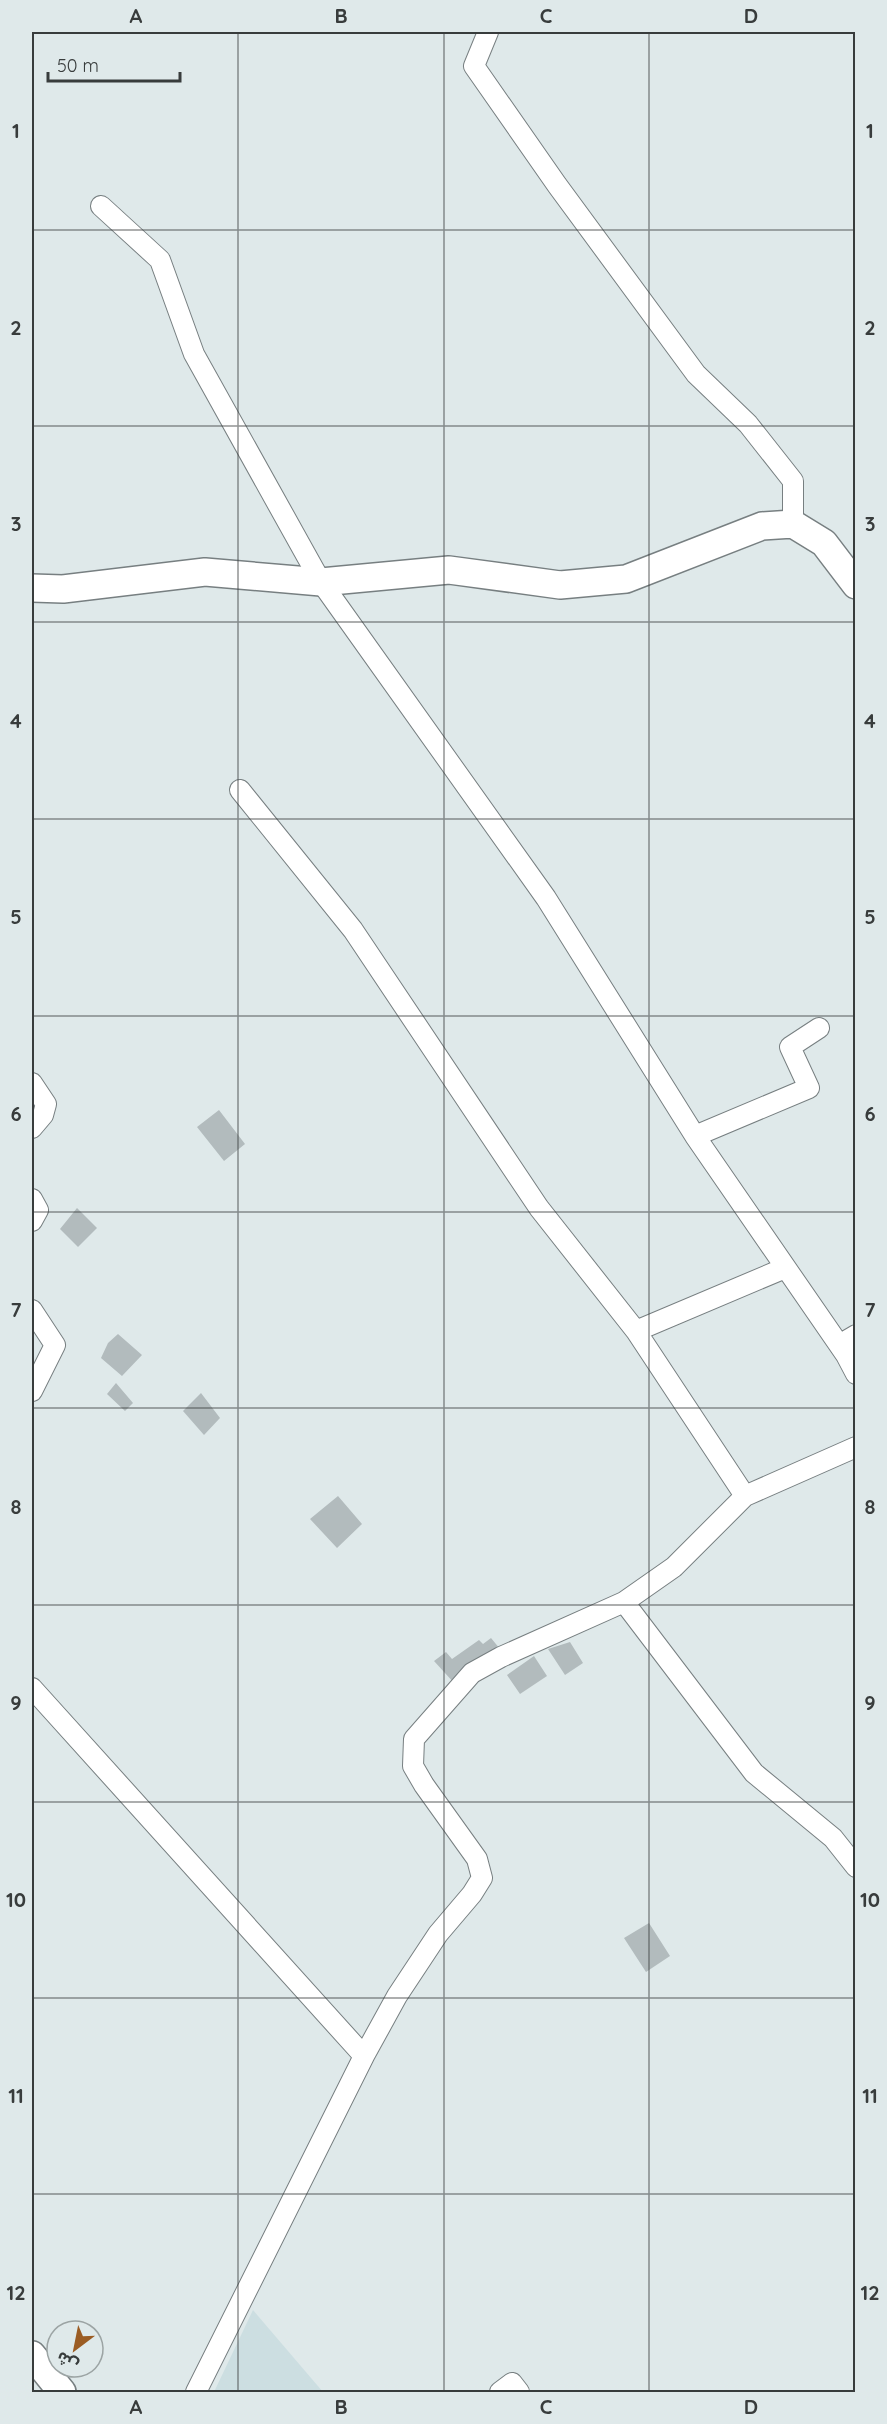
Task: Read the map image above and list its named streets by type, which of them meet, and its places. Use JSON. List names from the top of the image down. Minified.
{"scale_bar":"50 m","north":"bottom left","grid":{"columns":["A","B","C","D"],"rows":["1","2","3","4","5","6","7","8","9","10","11","12"]}}
